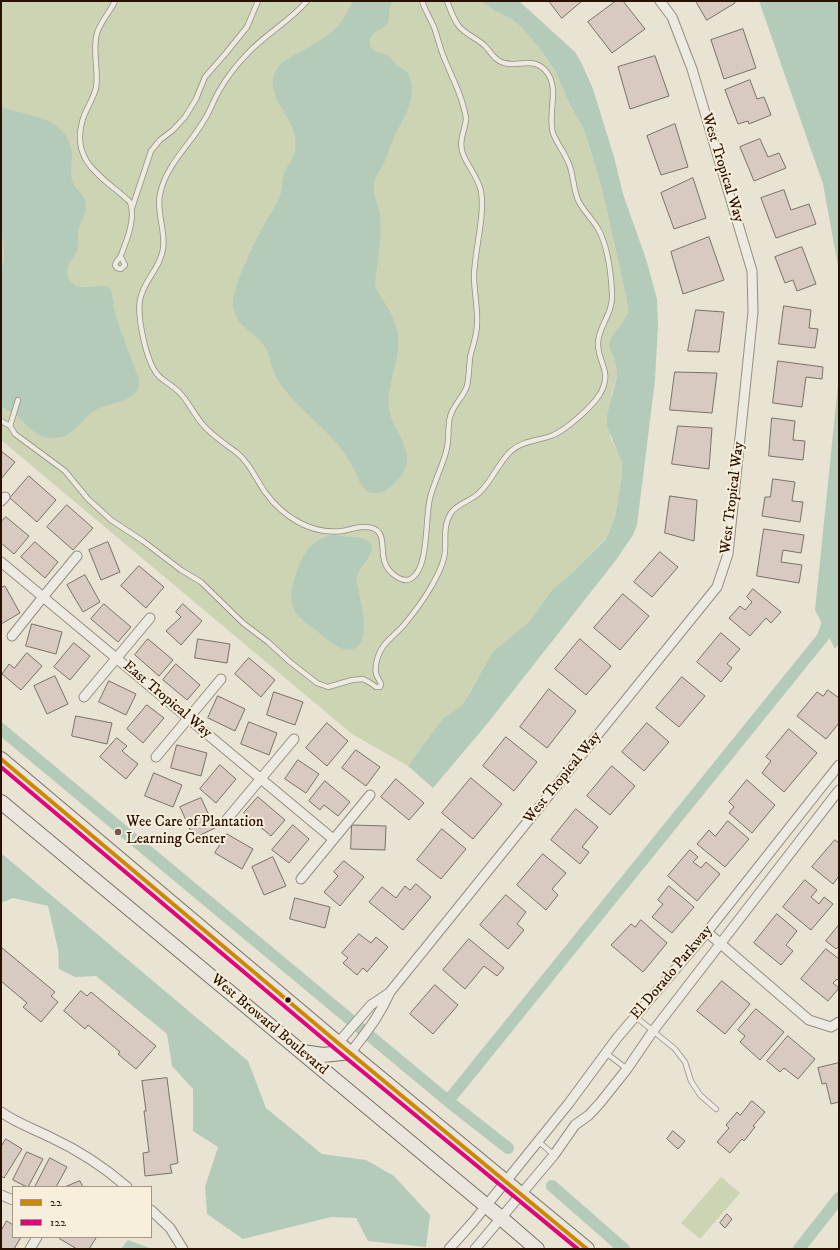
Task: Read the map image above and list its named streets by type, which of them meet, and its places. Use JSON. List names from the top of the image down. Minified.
{"streets":{"main road":["West Broward Boulevard"],"street":["West Tropical Way","East Tropical Way","El Dorado Parkway"]},"crossings":[["West Tropical Way","West Broward Boulevard"],["El Dorado Parkway","West Broward Boulevard"]],"places":["Wee Care of Plantation Learning Center"],"lines":["transit line 22","transit line 122"],"legend":["22","122"]}
